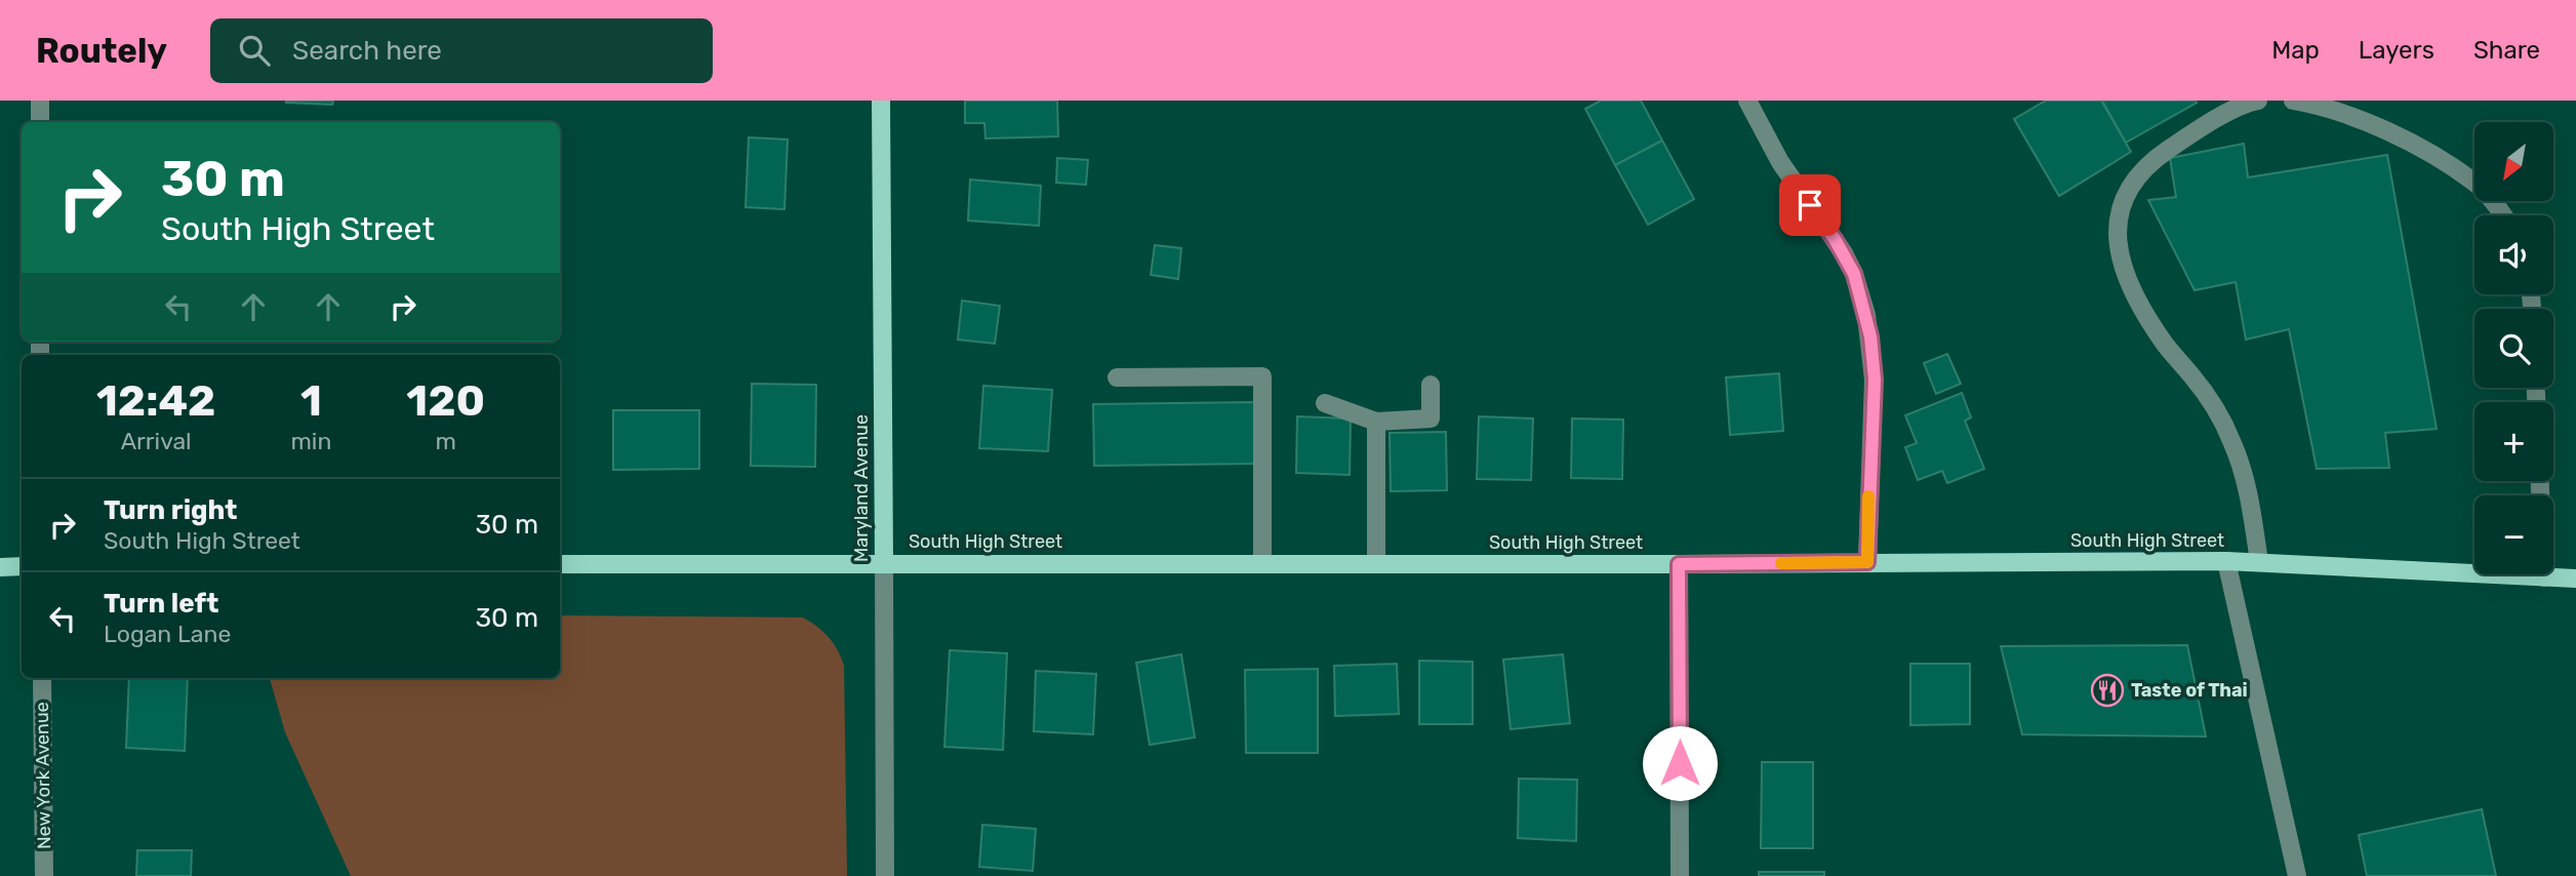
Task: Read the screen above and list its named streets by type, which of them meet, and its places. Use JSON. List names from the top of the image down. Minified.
{"streets":{"main road":["Maryland Avenue","South High Street"],"street":["New York Avenue"]},"crossings":[["Maryland Avenue","South High Street"]],"places":{"restaurant":["Taste of Thai"]},"north":"bottom left","page":{"header":"Routely","search":"Search here","nav":["Map","Layers","Share"],"map_buttons":["+","−"],"turn":["30 m","South High Street"],"eta":["12:42","Arrival","1","min","120","m"],"list":[{"name":"Turn right","note":"South High Street","value":"30 m"},{"name":"Turn left","note":"Logan Lane","value":"30 m"}]}}
